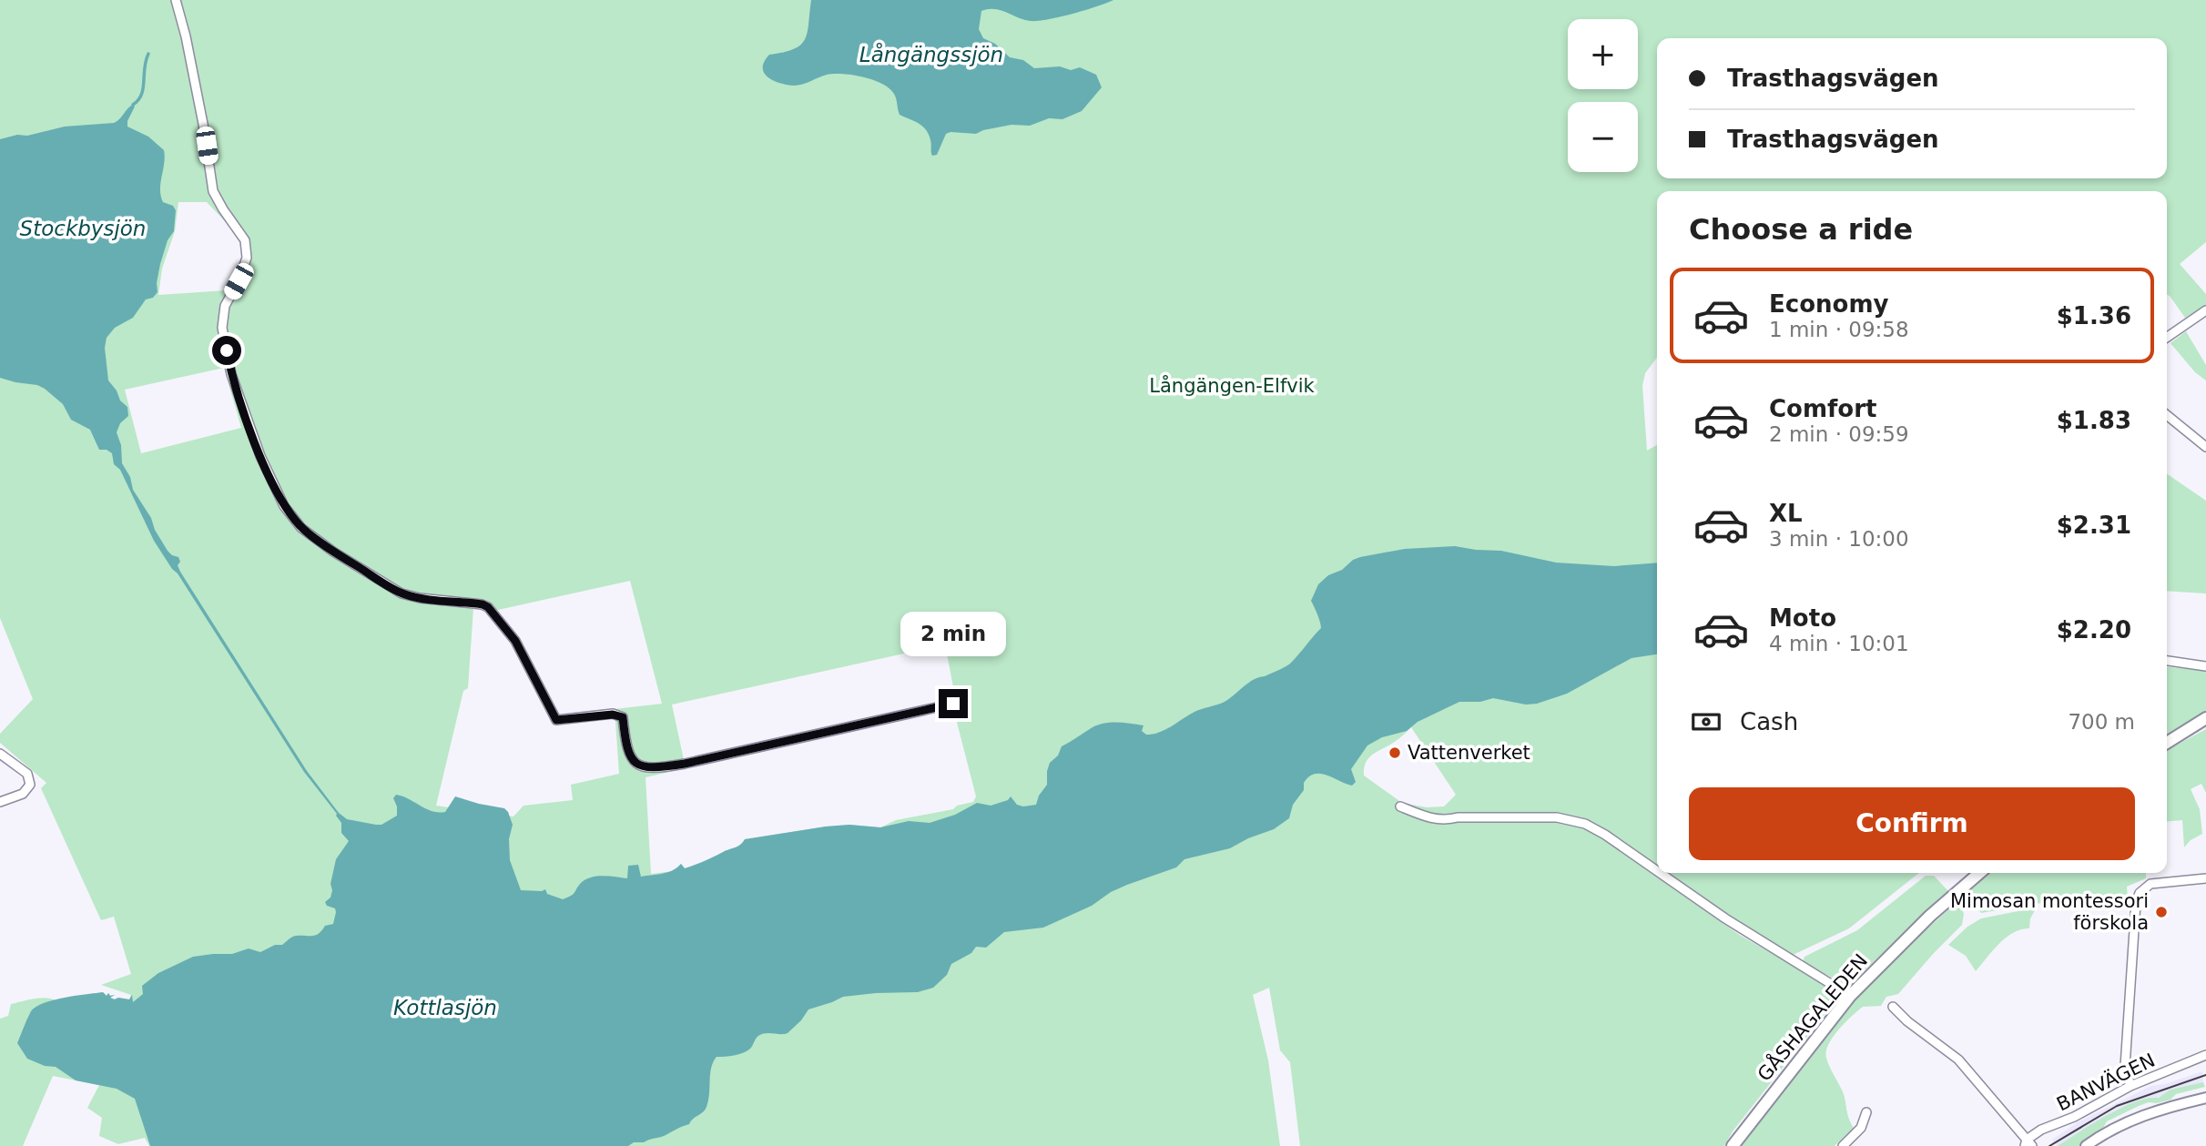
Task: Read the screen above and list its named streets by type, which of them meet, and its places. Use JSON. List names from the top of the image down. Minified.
{"streets":{"main road":["GÅSHAGALEDEN"],"street":["BANVÄGEN"]},"water":["Långängssjön","Stockbysjön","Kottlasjön"],"parks":["Långängen-Elfvik"],"places":["Vattenverket","Mimosan montessori förskola"],"page":{"map_buttons":["+","−"],"banner":["Trasthagsvägen","Trasthagsvägen"],"heading":"Choose a ride","list":[{"name":"Economy","note":"1 min · 09:58","value":"$1.36"},{"name":"Comfort","note":"2 min · 09:59","value":"$1.83"},{"name":"XL","note":"3 min · 10:00","value":"$2.31"},{"name":"Moto","note":"4 min · 10:01","value":"$2.20"}],"bubble":"2 min","pay":["Cash","700 m"],"buttons":"Confirm"}}
